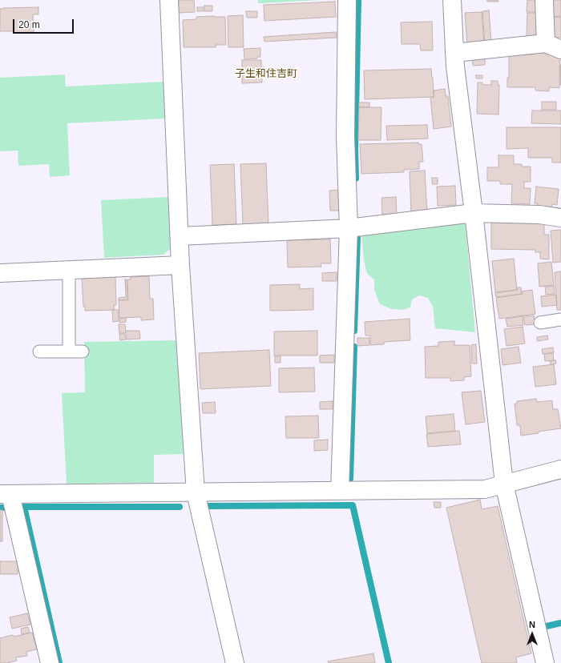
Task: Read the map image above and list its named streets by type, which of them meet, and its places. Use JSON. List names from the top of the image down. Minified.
{"districts":["子生和住吉町"],"scale_bar":"20 m","north":"top"}
